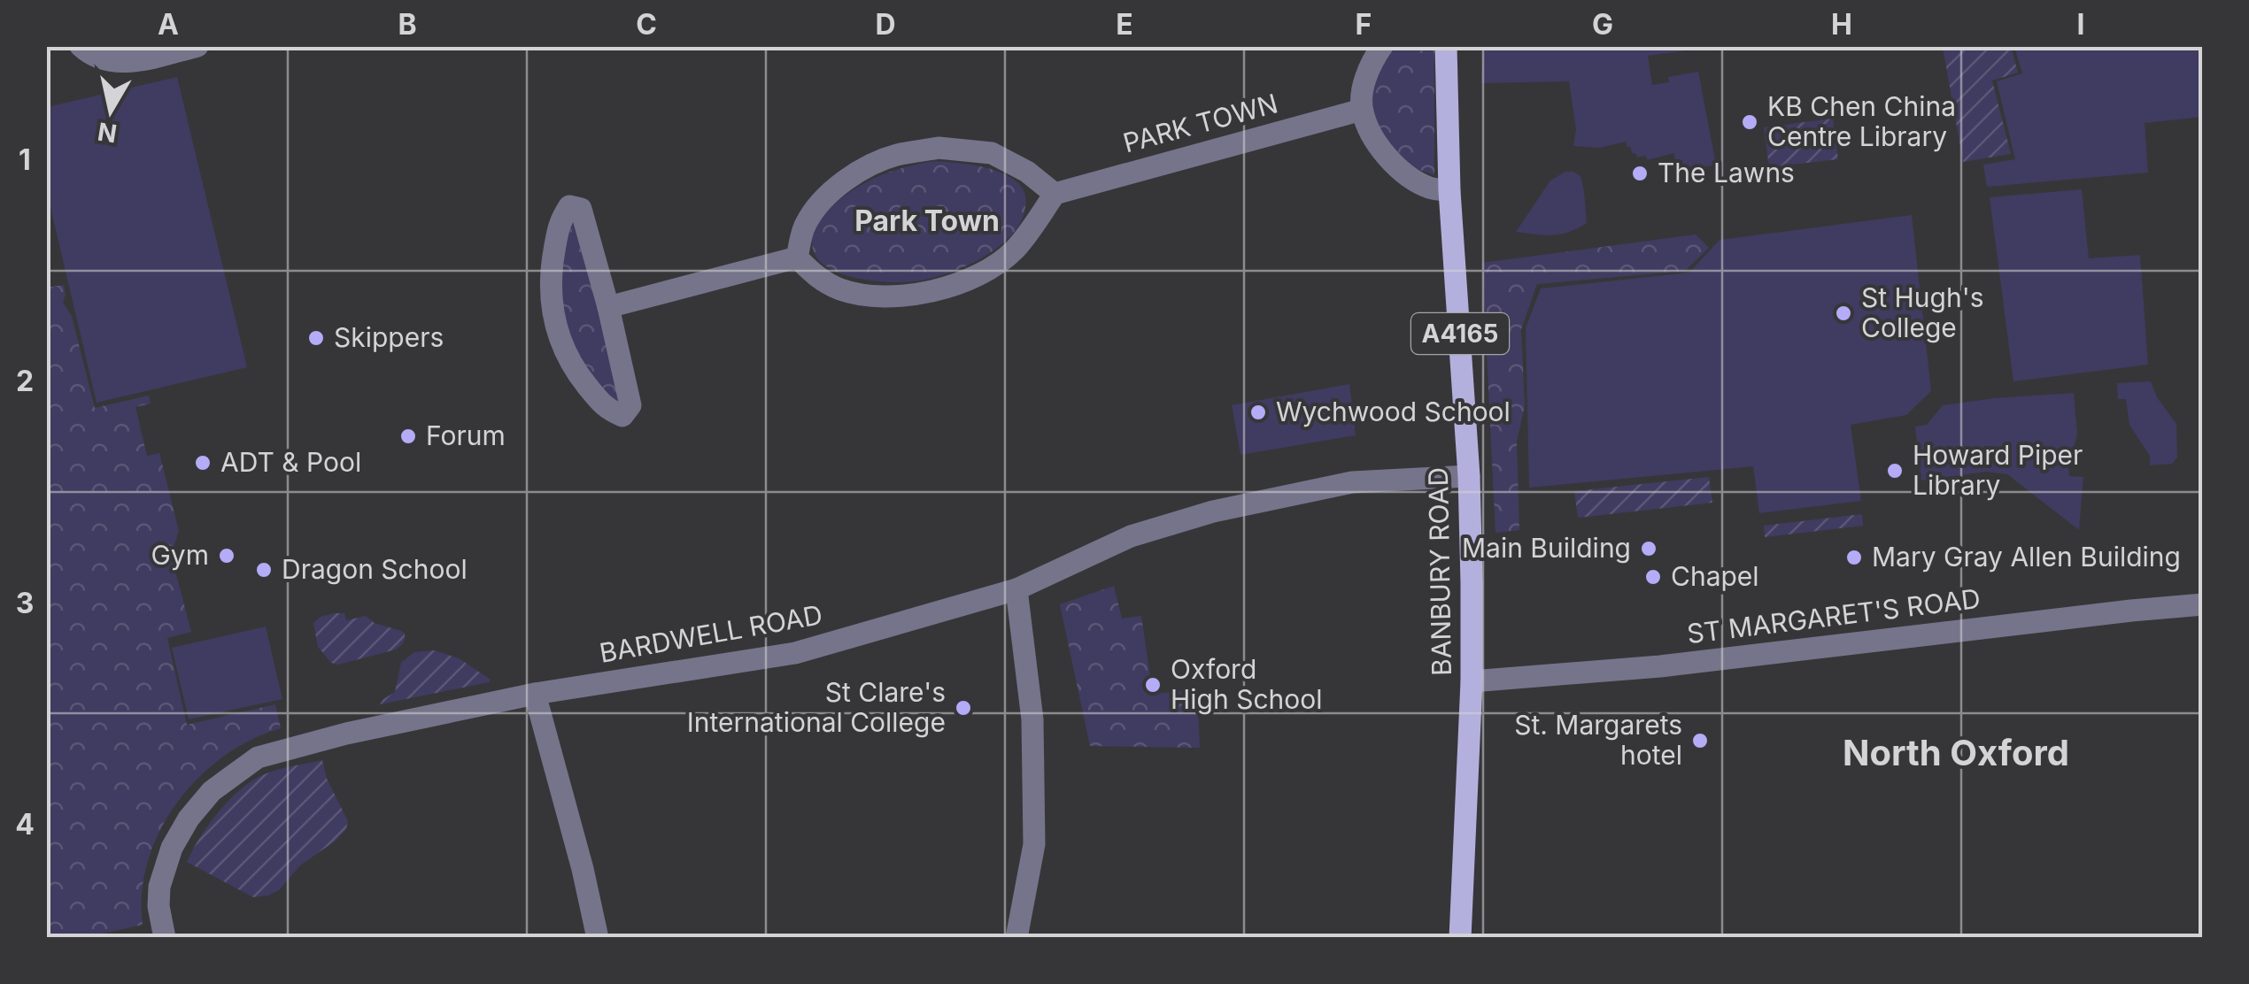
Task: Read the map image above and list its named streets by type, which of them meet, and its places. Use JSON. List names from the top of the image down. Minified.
{"streets":{"main road":["A4165","BANBURY ROAD"],"street":["PARK TOWN","ST MARGARET'S ROAD","BARDWELL ROAD"]},"crossings":[["BANBURY ROAD","ST MARGARET'S ROAD"],["BANBURY ROAD","BARDWELL ROAD"]],"districts":["Park Town","North Oxford"],"places":["KB Chen China Centre Library","The Lawns","St Hugh's College","Skippers","Wychwood School","Forum","ADT & Pool","Howard Piper Library","Main Building","Gym","Mary Gray Allen Building","Dragon School","Chapel","Oxford High School","St Clare's International College","St. Margarets hotel"],"north":"bottom","grid":{"columns":["A","B","C","D","E","F","G","H","I"],"rows":["1","2","3","4"]}}
